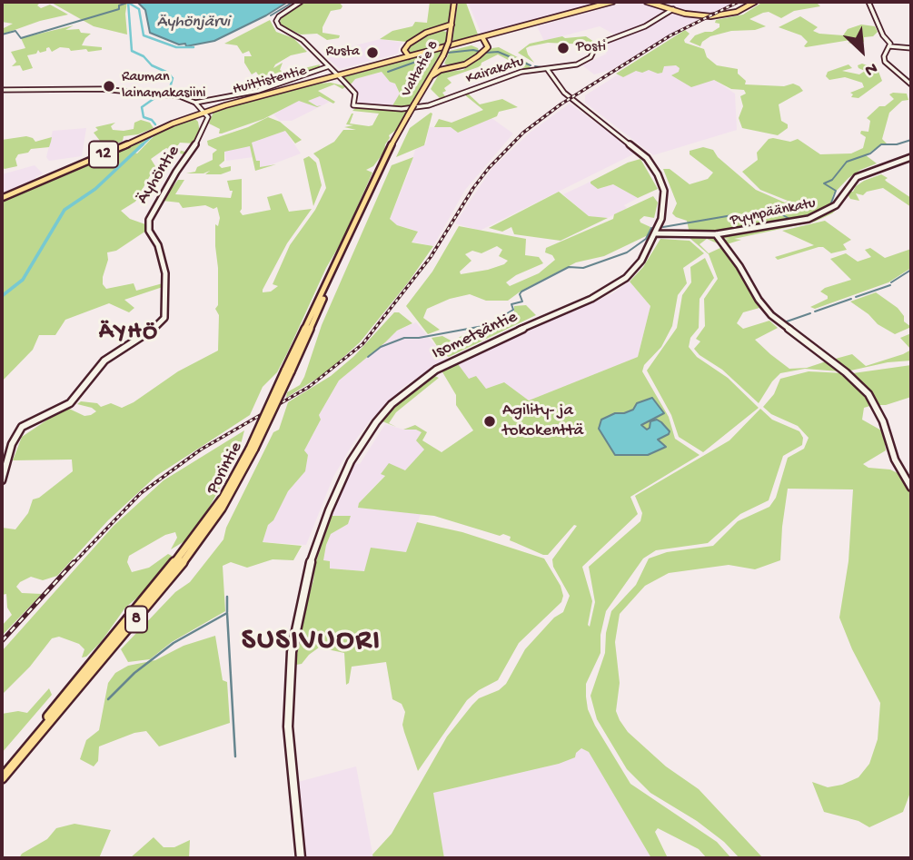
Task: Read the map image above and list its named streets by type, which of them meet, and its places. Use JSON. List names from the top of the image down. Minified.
{"streets":{"highway":["Valtatie 8","Huittistentie","12","Porintie","8"],"main road":["Kairakatu","Äyhöntie","Pyynpäänkatu","Isometsäntie"]},"crossings":[["Valtatie 8","12"],["Valtatie 8","Porintie"],["Valtatie 8","8"],["Kairakatu","Huittistentie"],["Kairakatu","12"],["Kairakatu","Isometsäntie"],["Huittistentie","12"],["Huittistentie","Äyhöntie"],["Pyynpäänkatu","Isometsäntie"]],"districts":["ÄYHÖ","SUSIVUORI"],"water":["Äyhönjärvi"],"places":["Posti","Rusta","Rauman lainamakasiini","Agility- ja tokokenttä"],"north":"bottom right"}
